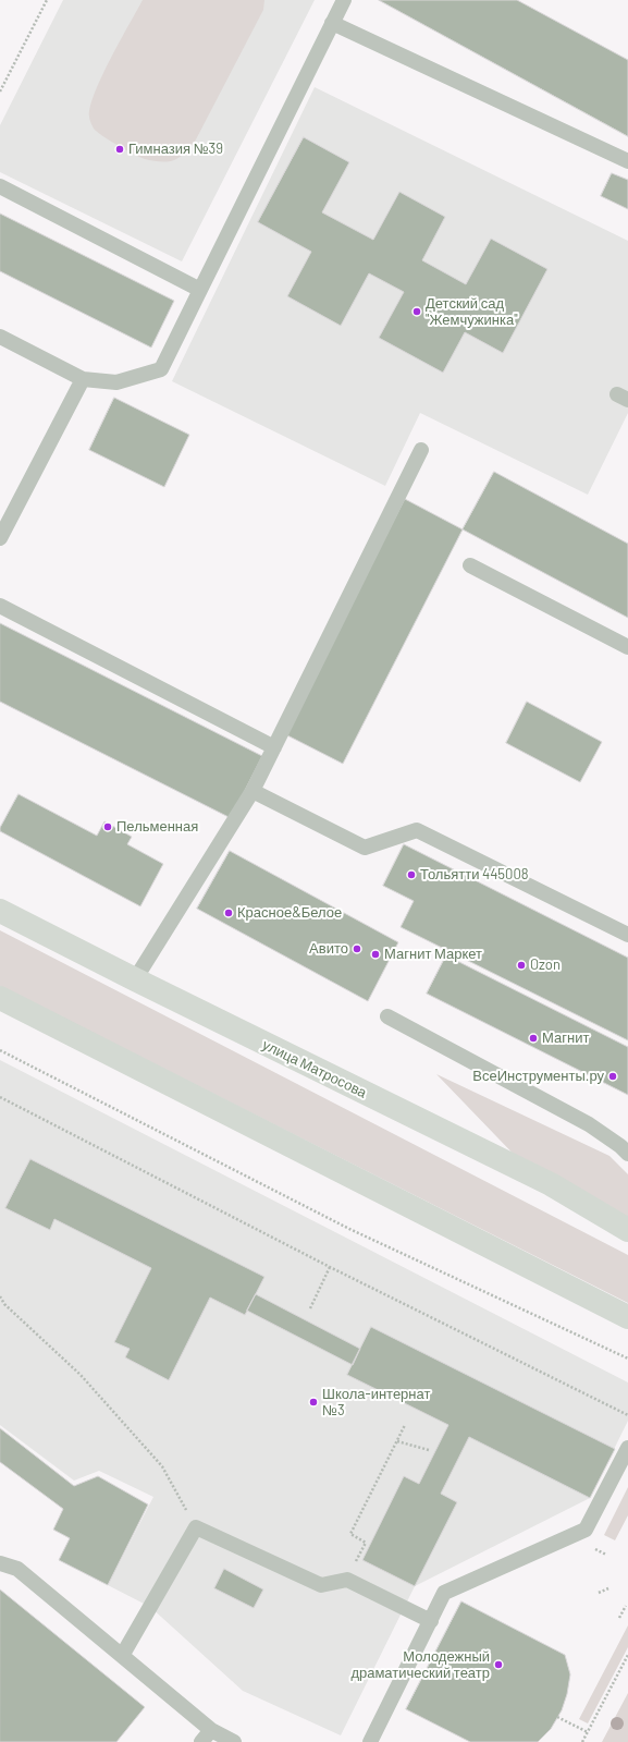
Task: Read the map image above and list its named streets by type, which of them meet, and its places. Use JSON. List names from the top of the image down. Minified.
{"streets":{"main road":["улица Матросова"]},"places":["Гимназия №39","Детский сад \"Жемчужинка\"","Пельменная","Тольятти 445008","Красное&Белое","Авито","Магнит Маркет","Ozon","Магнит","ВсеИнструменты.ру","Школа-интернат №3","Молодежный драматический театр"]}
